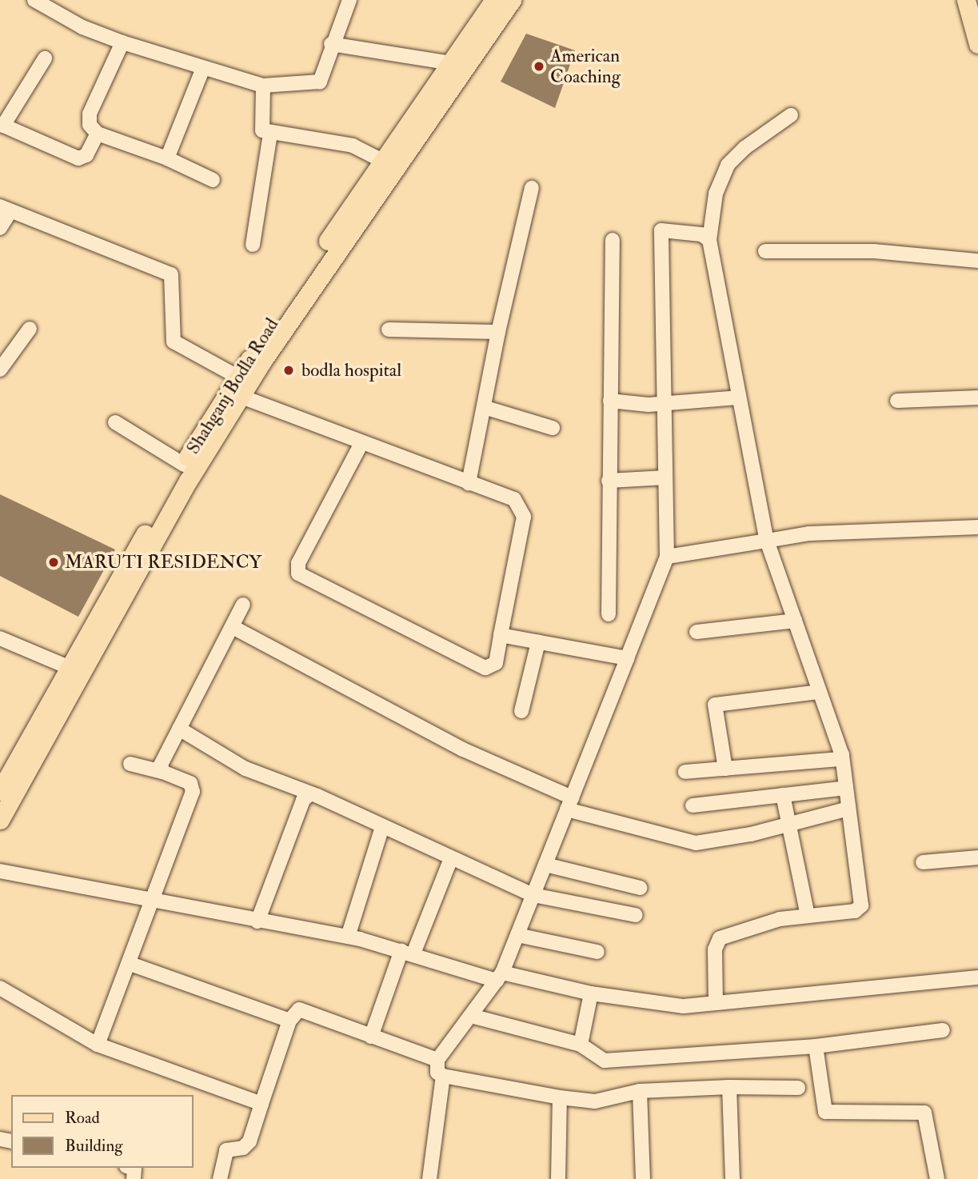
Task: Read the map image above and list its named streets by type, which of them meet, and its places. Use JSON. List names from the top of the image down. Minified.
{"streets":{"main road":["Shahganj Bodla Road"]},"places":["American Coaching","bodla hospital","MARUTI RESIDENCY"],"legend":["Road","Building"]}
